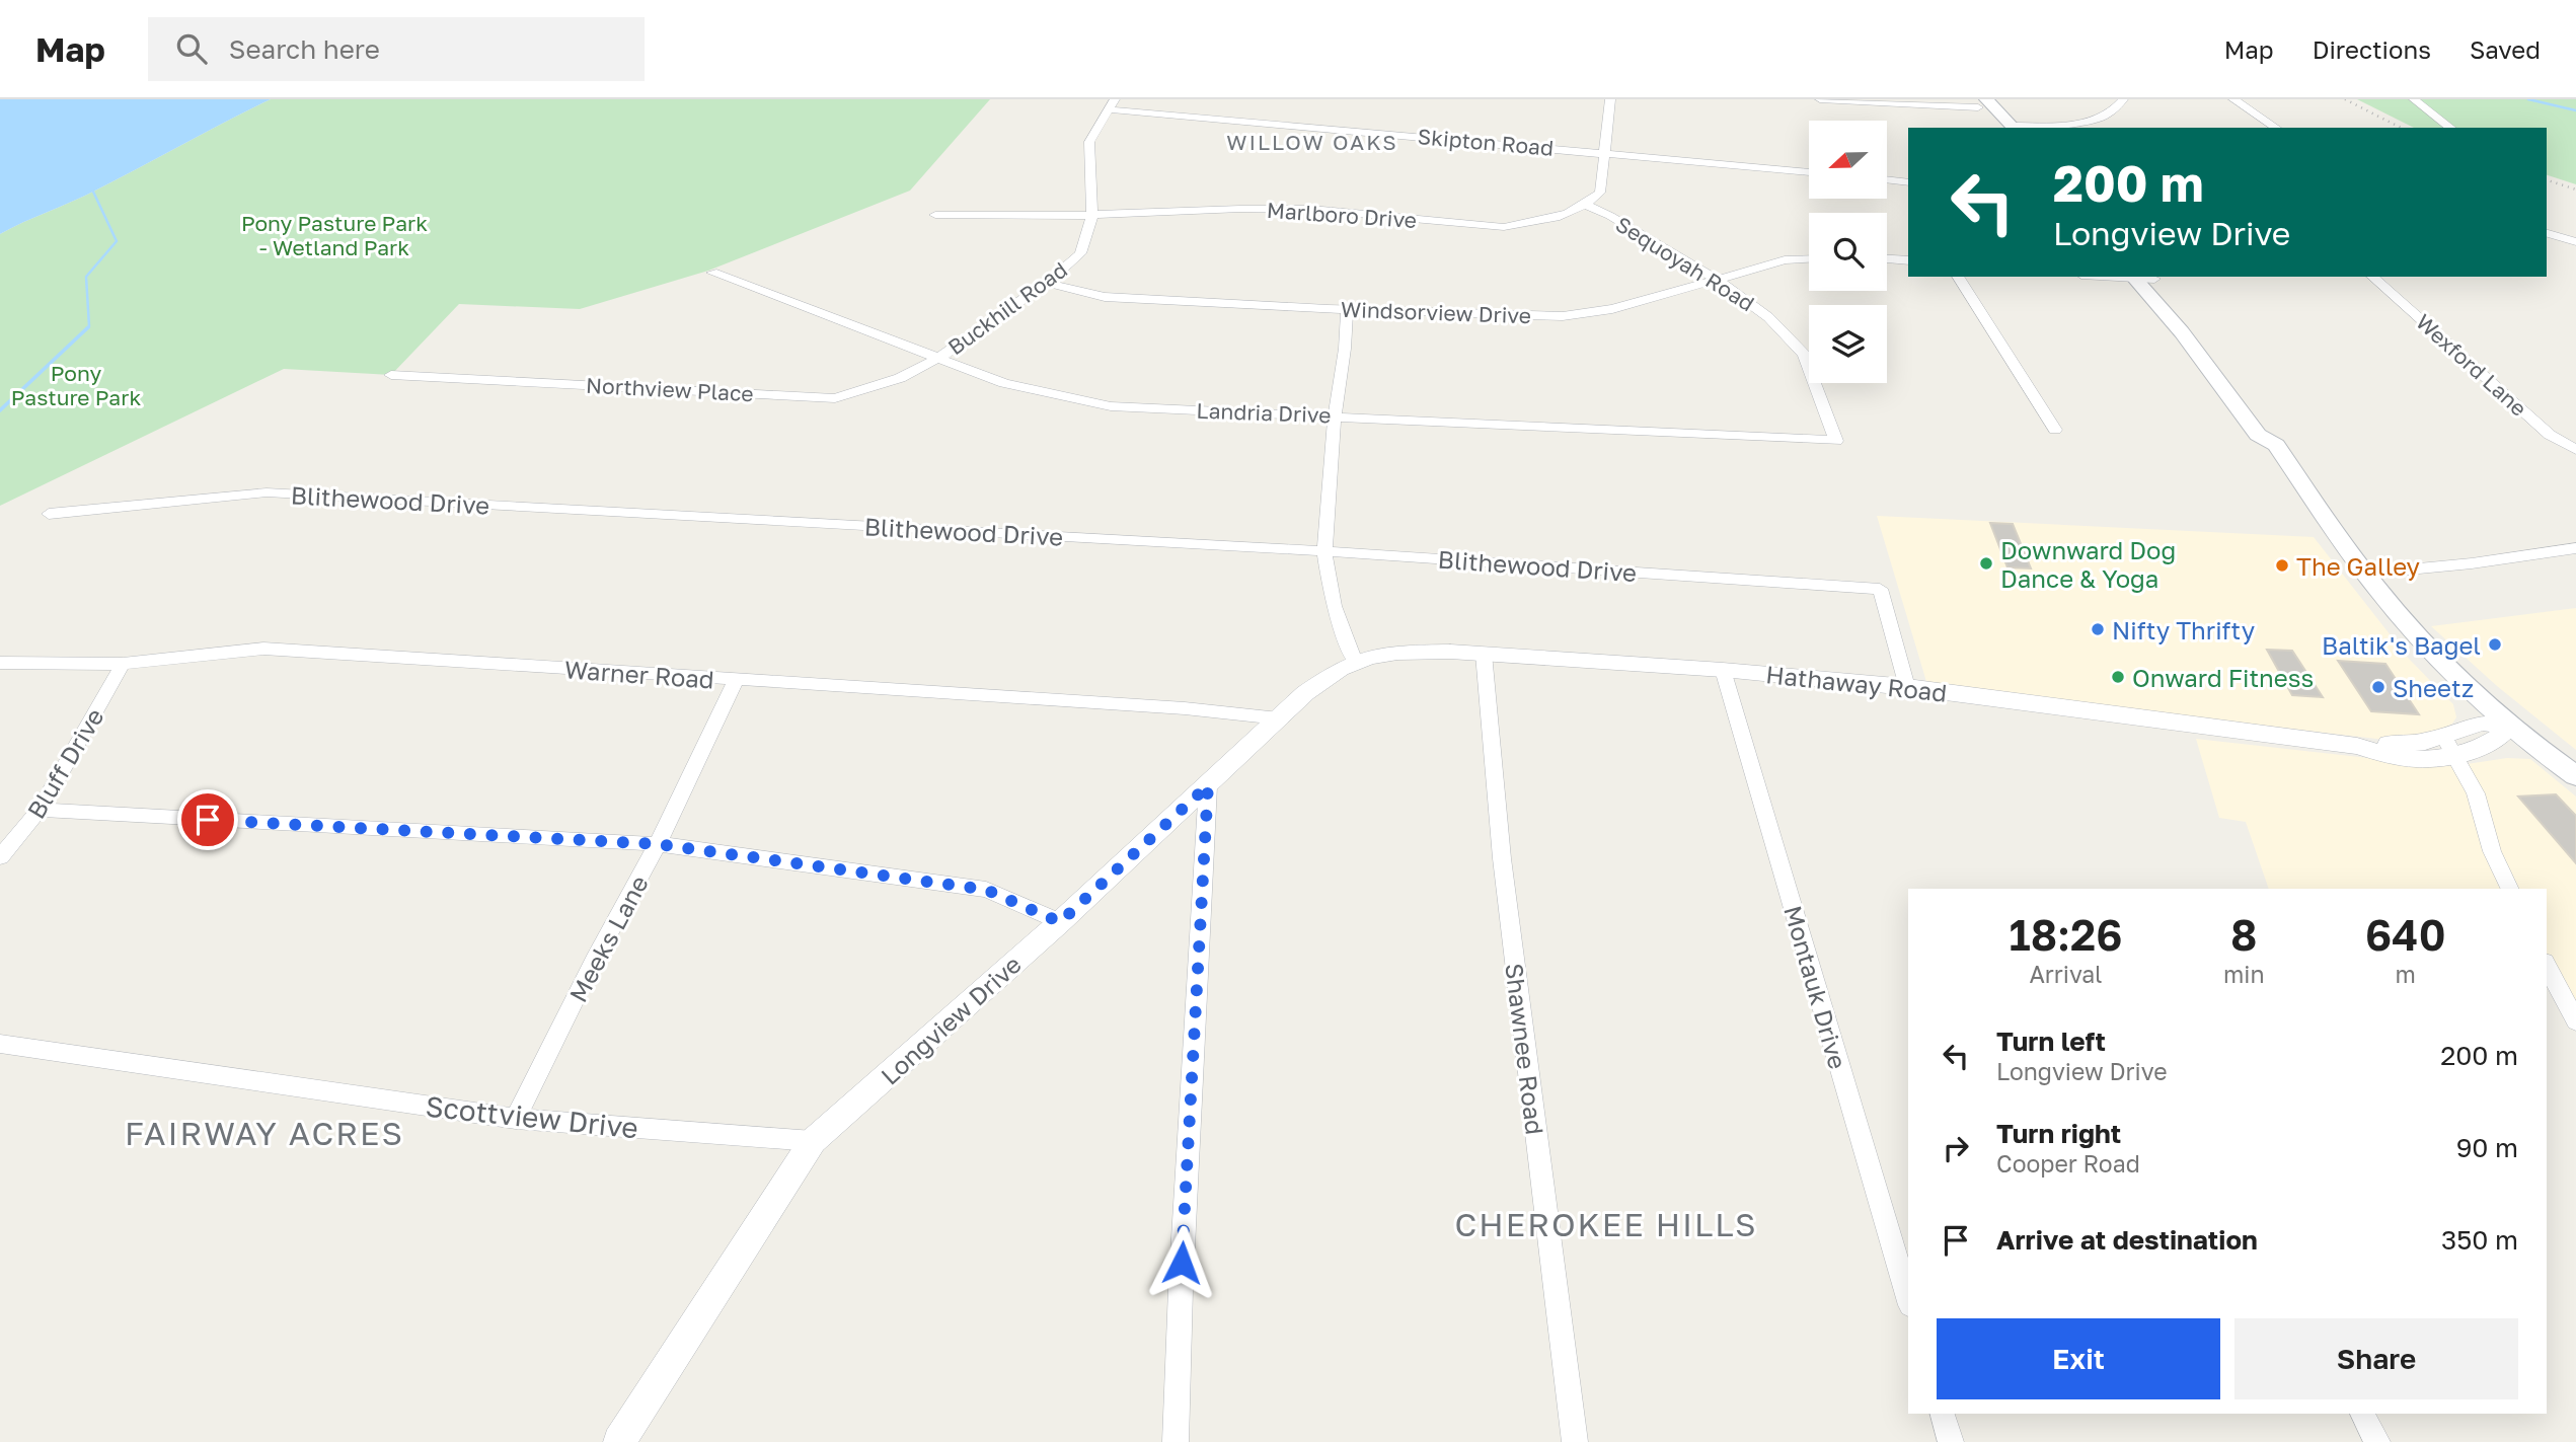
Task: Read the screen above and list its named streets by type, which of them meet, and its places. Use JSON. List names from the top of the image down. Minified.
{"streets":{"street":["Skipton Road","Marlboro Drive","Sequoyah Road","Buckhill Road","Windsorview Drive","Wexford Lane","Northview Place","Landria Drive","Blithewood Drive","Warner Road","Hathaway Road","Bluff Drive","Meeks Lane","Montauk Drive","Longview Drive","Shawnee Road","Scottview Drive"]},"crossings":[["Skipton Road","Buckhill Road"],["Marlboro Drive","Sequoyah Road"],["Marlboro Drive","Buckhill Road"],["Sequoyah Road","Windsorview Drive"],["Sequoyah Road","Landria Drive"],["Buckhill Road","Windsorview Drive"],["Buckhill Road","Northview Place"],["Buckhill Road","Landria Drive"],["Northview Place","Landria Drive"],["Blithewood Drive","Hathaway Road"],["Warner Road","Bluff Drive"],["Warner Road","Meeks Lane"],["Warner Road","Longview Drive"],["Hathaway Road","Montauk Drive"],["Hathaway Road","Longview Drive"],["Hathaway Road","Shawnee Road"],["Meeks Lane","Scottview Drive"],["Longview Drive","Scottview Drive"]],"districts":["WILLOW OAKS","FAIRWAY ACRES","CHEROKEE HILLS"],"parks":["Pony Pasture Park - Wetland Park","Pony Pasture Park"],"places":["Downward Dog Dance & Yoga","The Galley","Nifty Thrifty","Baltik's Bagel","Onward Fitness","Sheetz"],"north":"left","page":{"header":"Map","search":"Search here","nav":["Map","Directions","Saved"],"turn":["200 m","Longview Drive"],"eta":["18:26","Arrival","8","min","640","m"],"list":[{"name":"Turn left","note":"Longview Drive","value":"200 m"},{"name":"Turn right","note":"Cooper Road","value":"90 m"},{"name":"Arrive at destination","value":"350 m"}],"buttons":["Exit","Share"]}}
